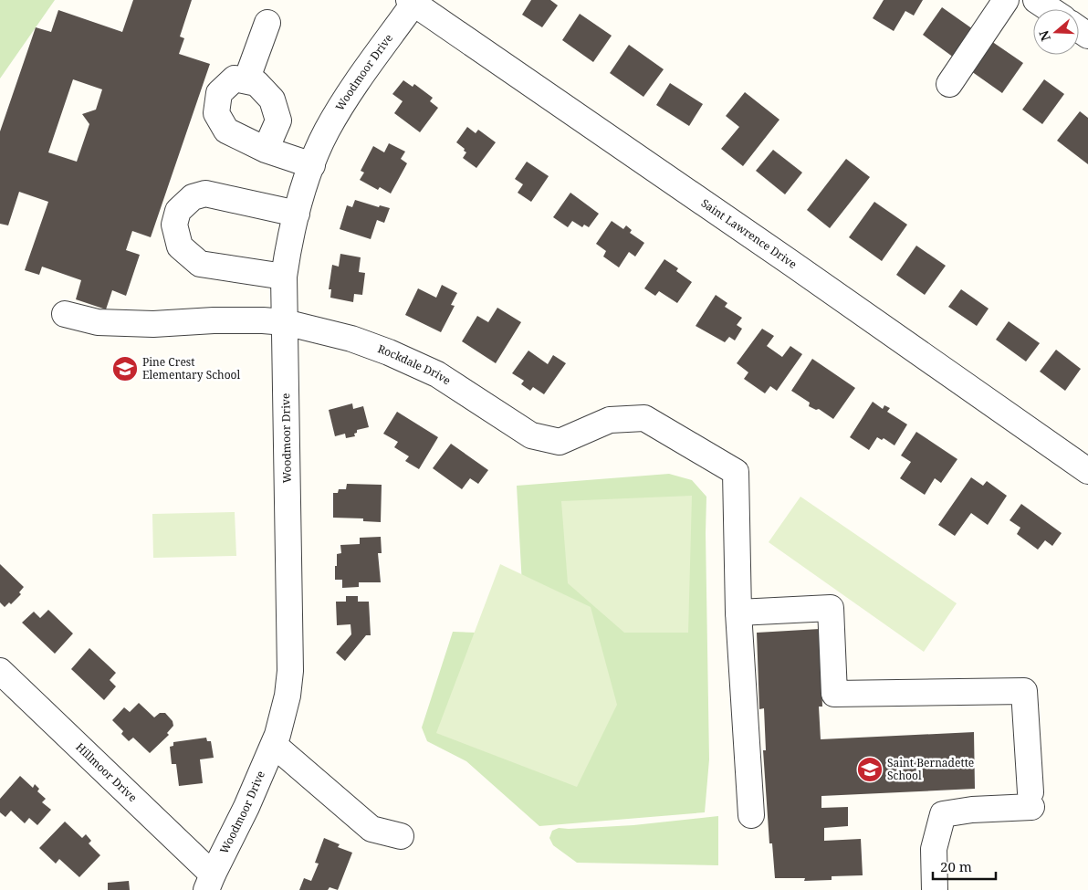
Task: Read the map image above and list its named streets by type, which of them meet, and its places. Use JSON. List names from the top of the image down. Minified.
{"streets":{"street":["Woodmoor Drive","Saint Lawrence Drive","Rockdale Drive","Hillmoor Drive"]},"crossings":[["Woodmoor Drive","Saint Lawrence Drive"],["Woodmoor Drive","Rockdale Drive"],["Woodmoor Drive","Hillmoor Drive"]],"places":{"school or university":["Pine Crest Elementary School","Saint Bernadette School"]},"scale_bar":"20 m","north":"left"}
